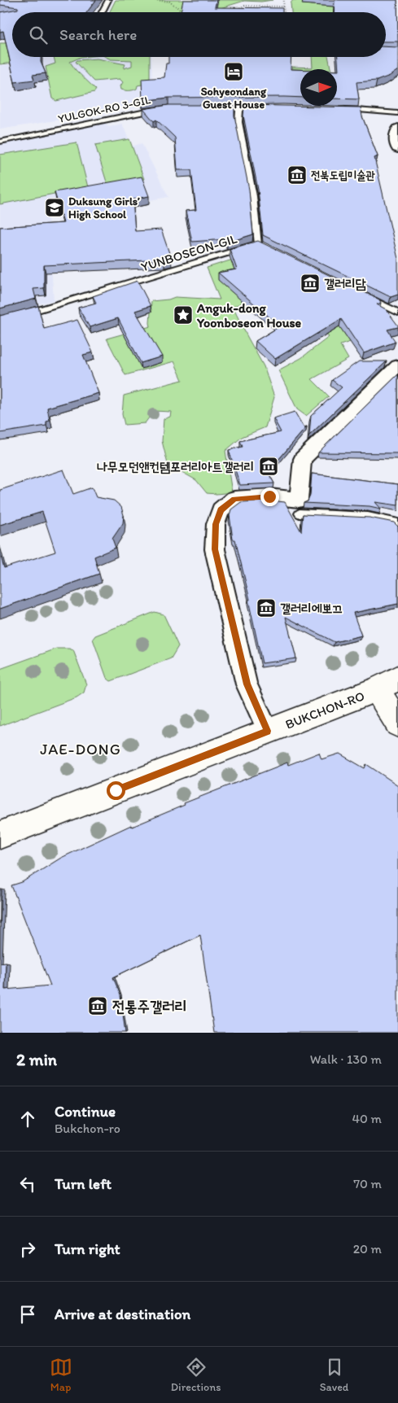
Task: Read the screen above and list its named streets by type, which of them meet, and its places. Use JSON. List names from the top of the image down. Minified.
{"streets":{"street":["BUKCHON-RO"],"lane":["YULGOK-RO 3-GIL","YUNBOSEON-GIL"]},"districts":["JAE-DONG"],"places":{"hotel":["Sohyeondang Guest House"],"museum":["전북도립미술관","갤러리담","나무모던앤컨템포러리아트갤러리","갤러리에뽀끄","전통주갤러리"],"school or university":["Duksung Girls’ High School"],"place":["Anguk-dong Yoonboseon House"]},"north":"right","page":{"search":"Search here","heading":["2 min","Walk · 130 m"],"list":[["Continue","Bukchon-ro","40 m"],["Turn left","70 m"],["Turn right","20 m"],"Arrive at destination"],"nav":["Map","Directions","Saved"]}}
